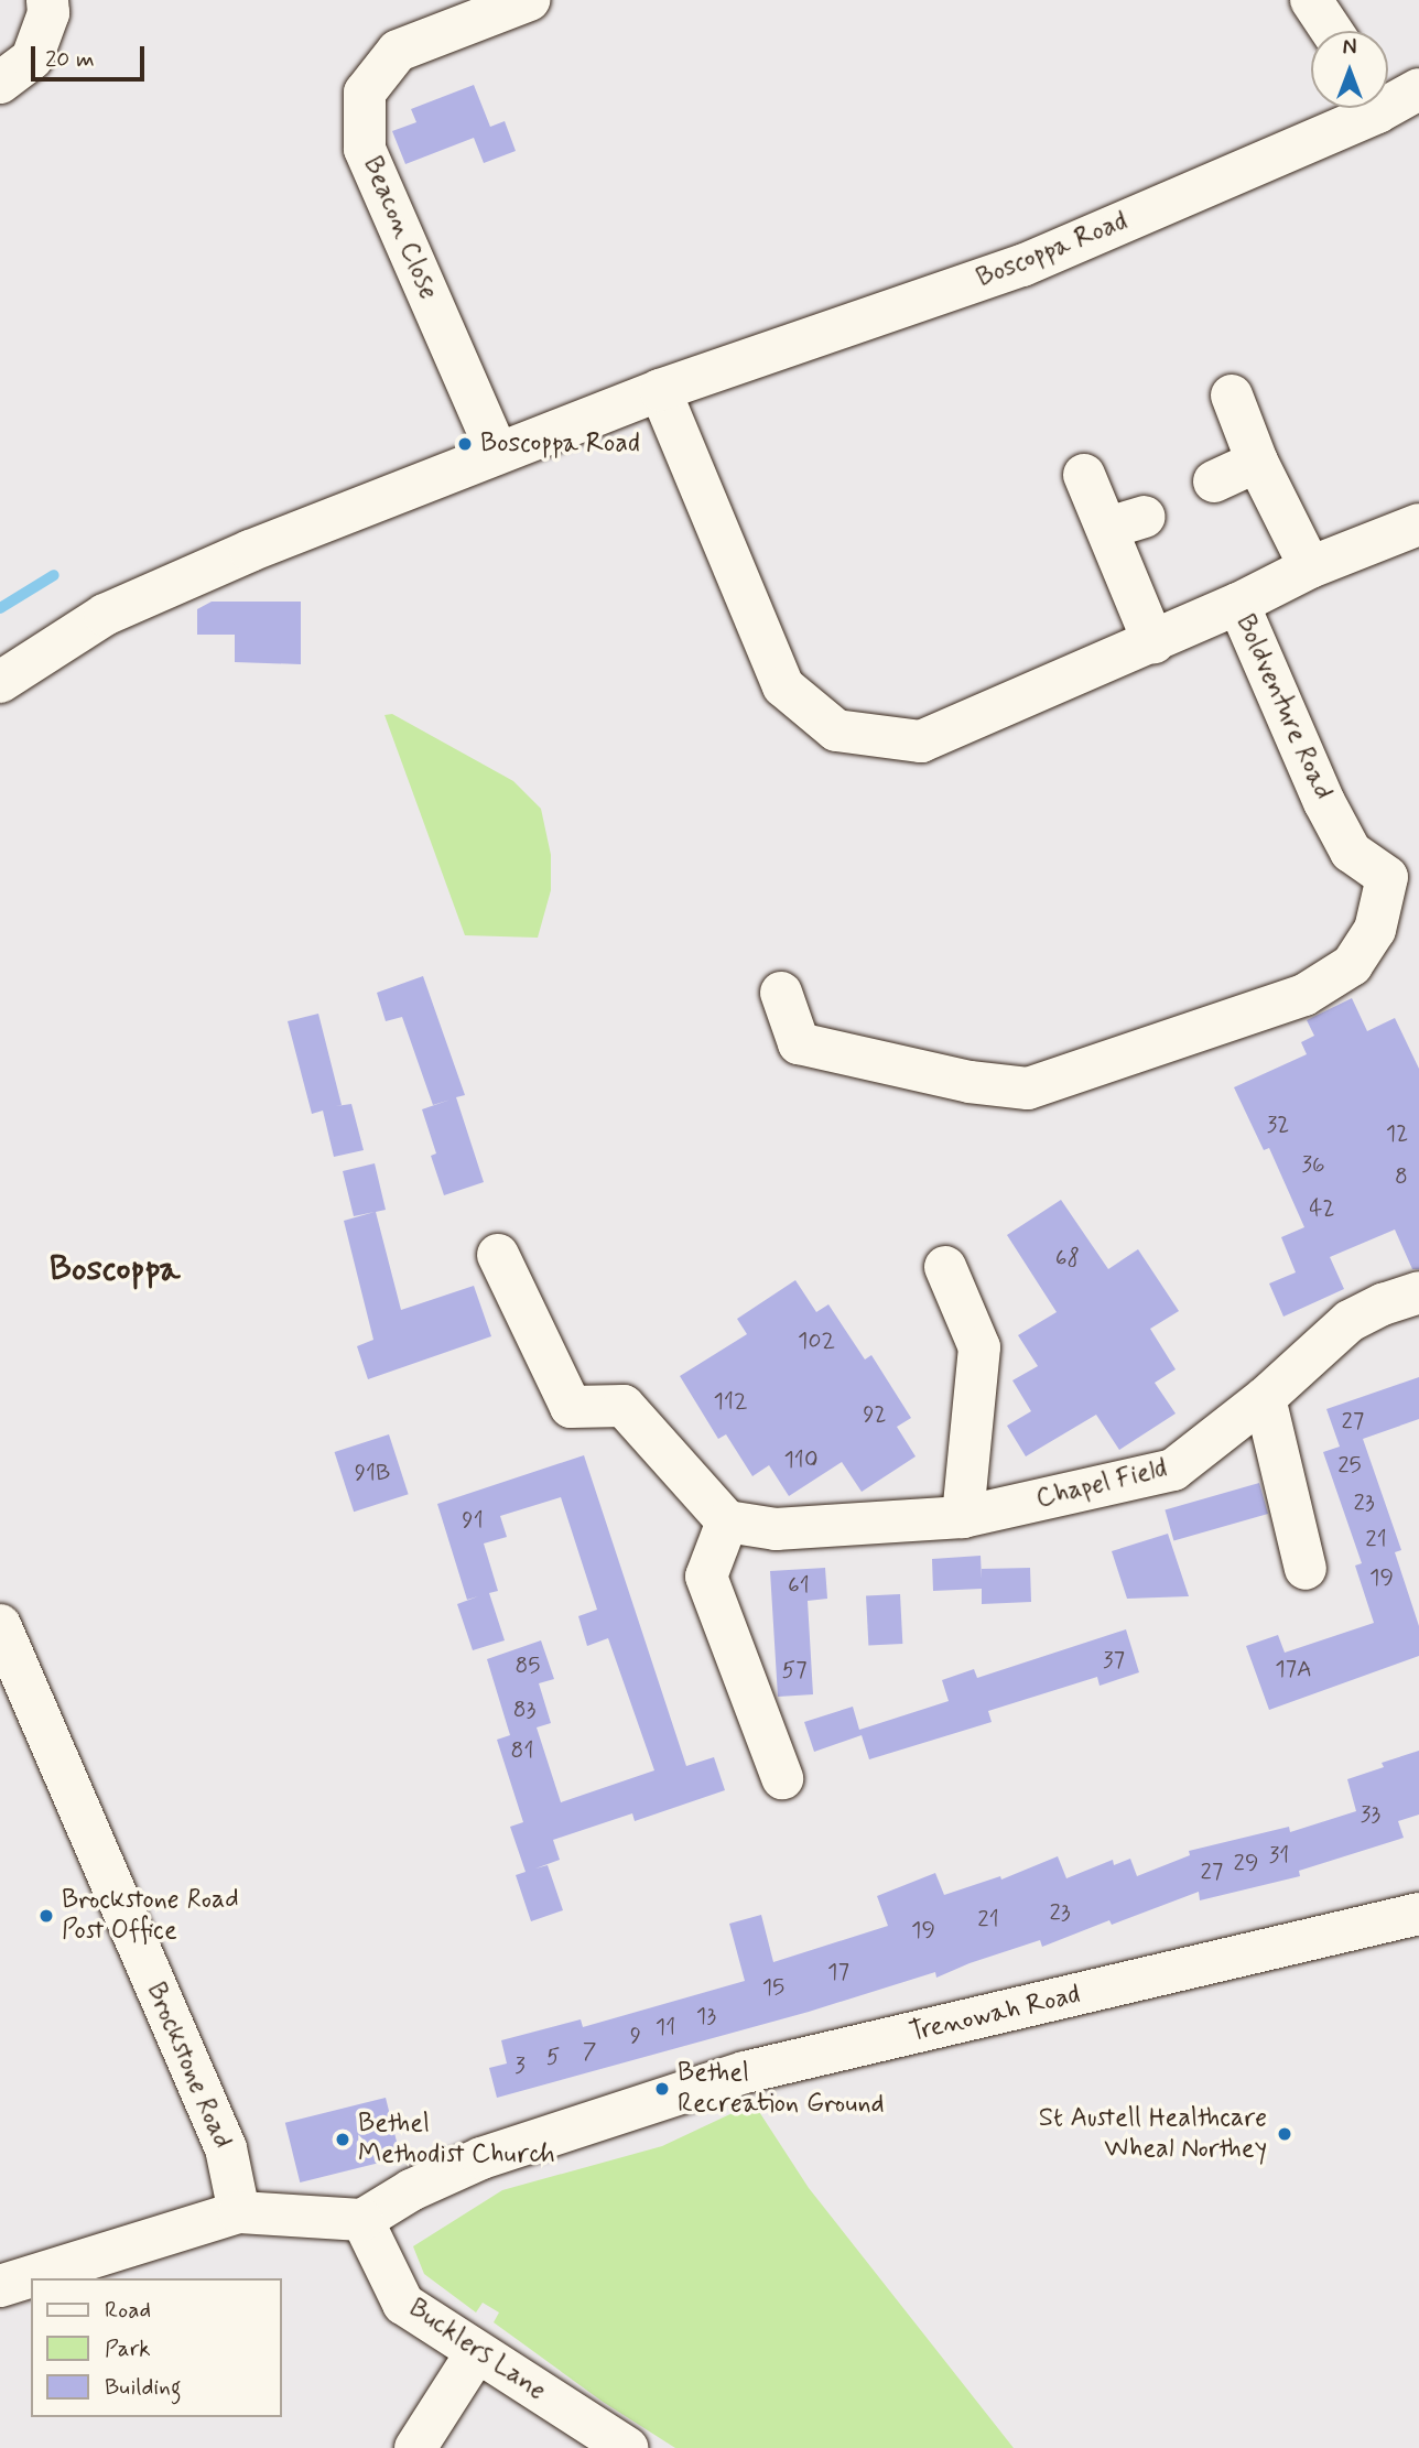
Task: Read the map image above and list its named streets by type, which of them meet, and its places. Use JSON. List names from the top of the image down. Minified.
{"streets":{"street":["Beacon Close","Boscoppa Road","Boldventure Road","Chapel Field","Trenowah Road","Brockstone Road","Bucklers Lane"]},"crossings":[["Beacon Close","Boscoppa Road"],["Boscoppa Road","Boldventure Road"],["Trenowah Road","Bucklers Lane"]],"districts":["Boscoppa"],"places":["Boscoppa Road","Brockstone Road Post Office","Bethel Recreation Ground","St Austell Healthcare Wheal Northey","Bethel Methodist Church"],"house_numbers":["32","12","36","8","42","68","102","112","92","27","110","25","91B","23","91","21","19","61","37","85","17A","57","83","81","33","31","29","27","23","21","19","17","15","13","11","9","7","5","3"],"legend":["Road","Park","Building"],"scale_bar":"20 m","north":"top"}
